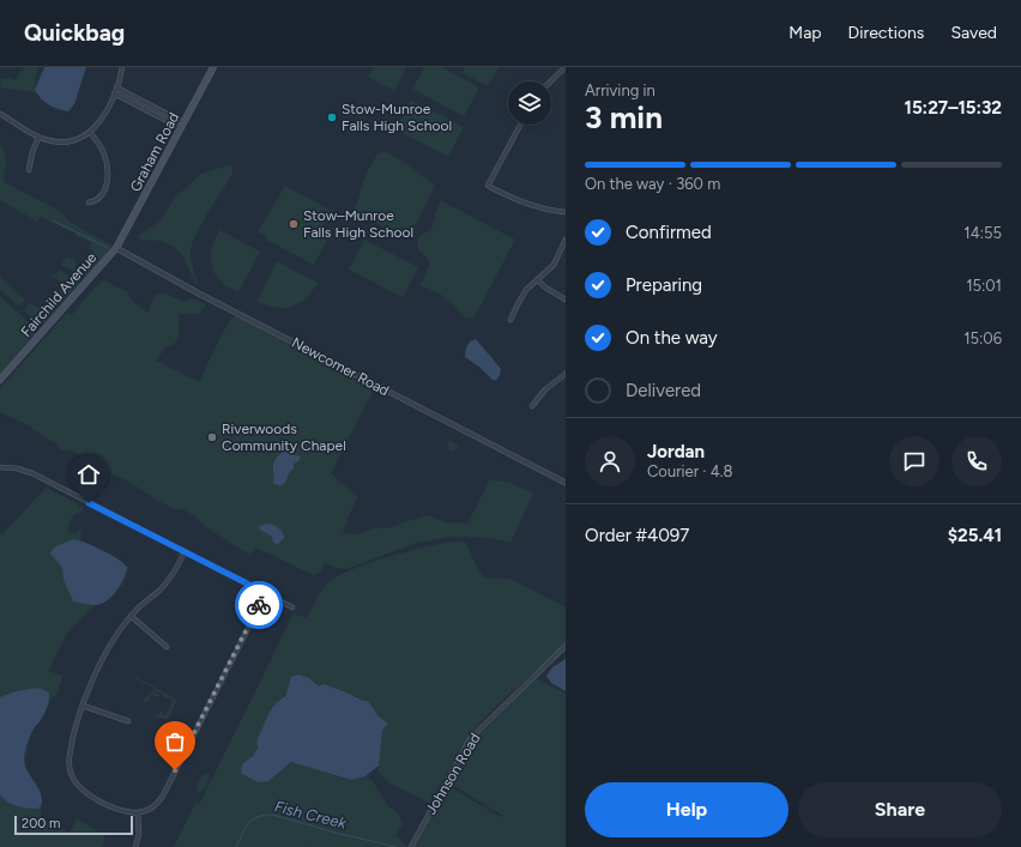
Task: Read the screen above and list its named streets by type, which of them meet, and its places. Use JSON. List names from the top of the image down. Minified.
{"streets":{"main road":["Graham Road","Fairchild Avenue"],"street":["Newcomer Road","Johnson Road"]},"crossings":[["Graham Road","Fairchild Avenue"],["Graham Road","Newcomer Road"],["Fairchild Avenue","Newcomer Road"]],"water":["Fish Creek"],"places":["Stow-Munroe Falls High School","Stow–Munroe Falls High School","Riverwoods Community Chapel"],"scale_bar":"200 m","page":{"header":"Quickbag","nav":["Map","Directions","Saved"],"heading":["3 min","Arriving in","15:27–15:32"],"panel":["Jordan","Courier · 4.8","Order #4097","$25.41"],"bar":"On the way · 360 m","list":[["Confirmed","14:55"],["Preparing","15:01"],["On the way","15:06"],"Delivered"],"buttons":["Help","Share"],"scale":"200 m"}}
